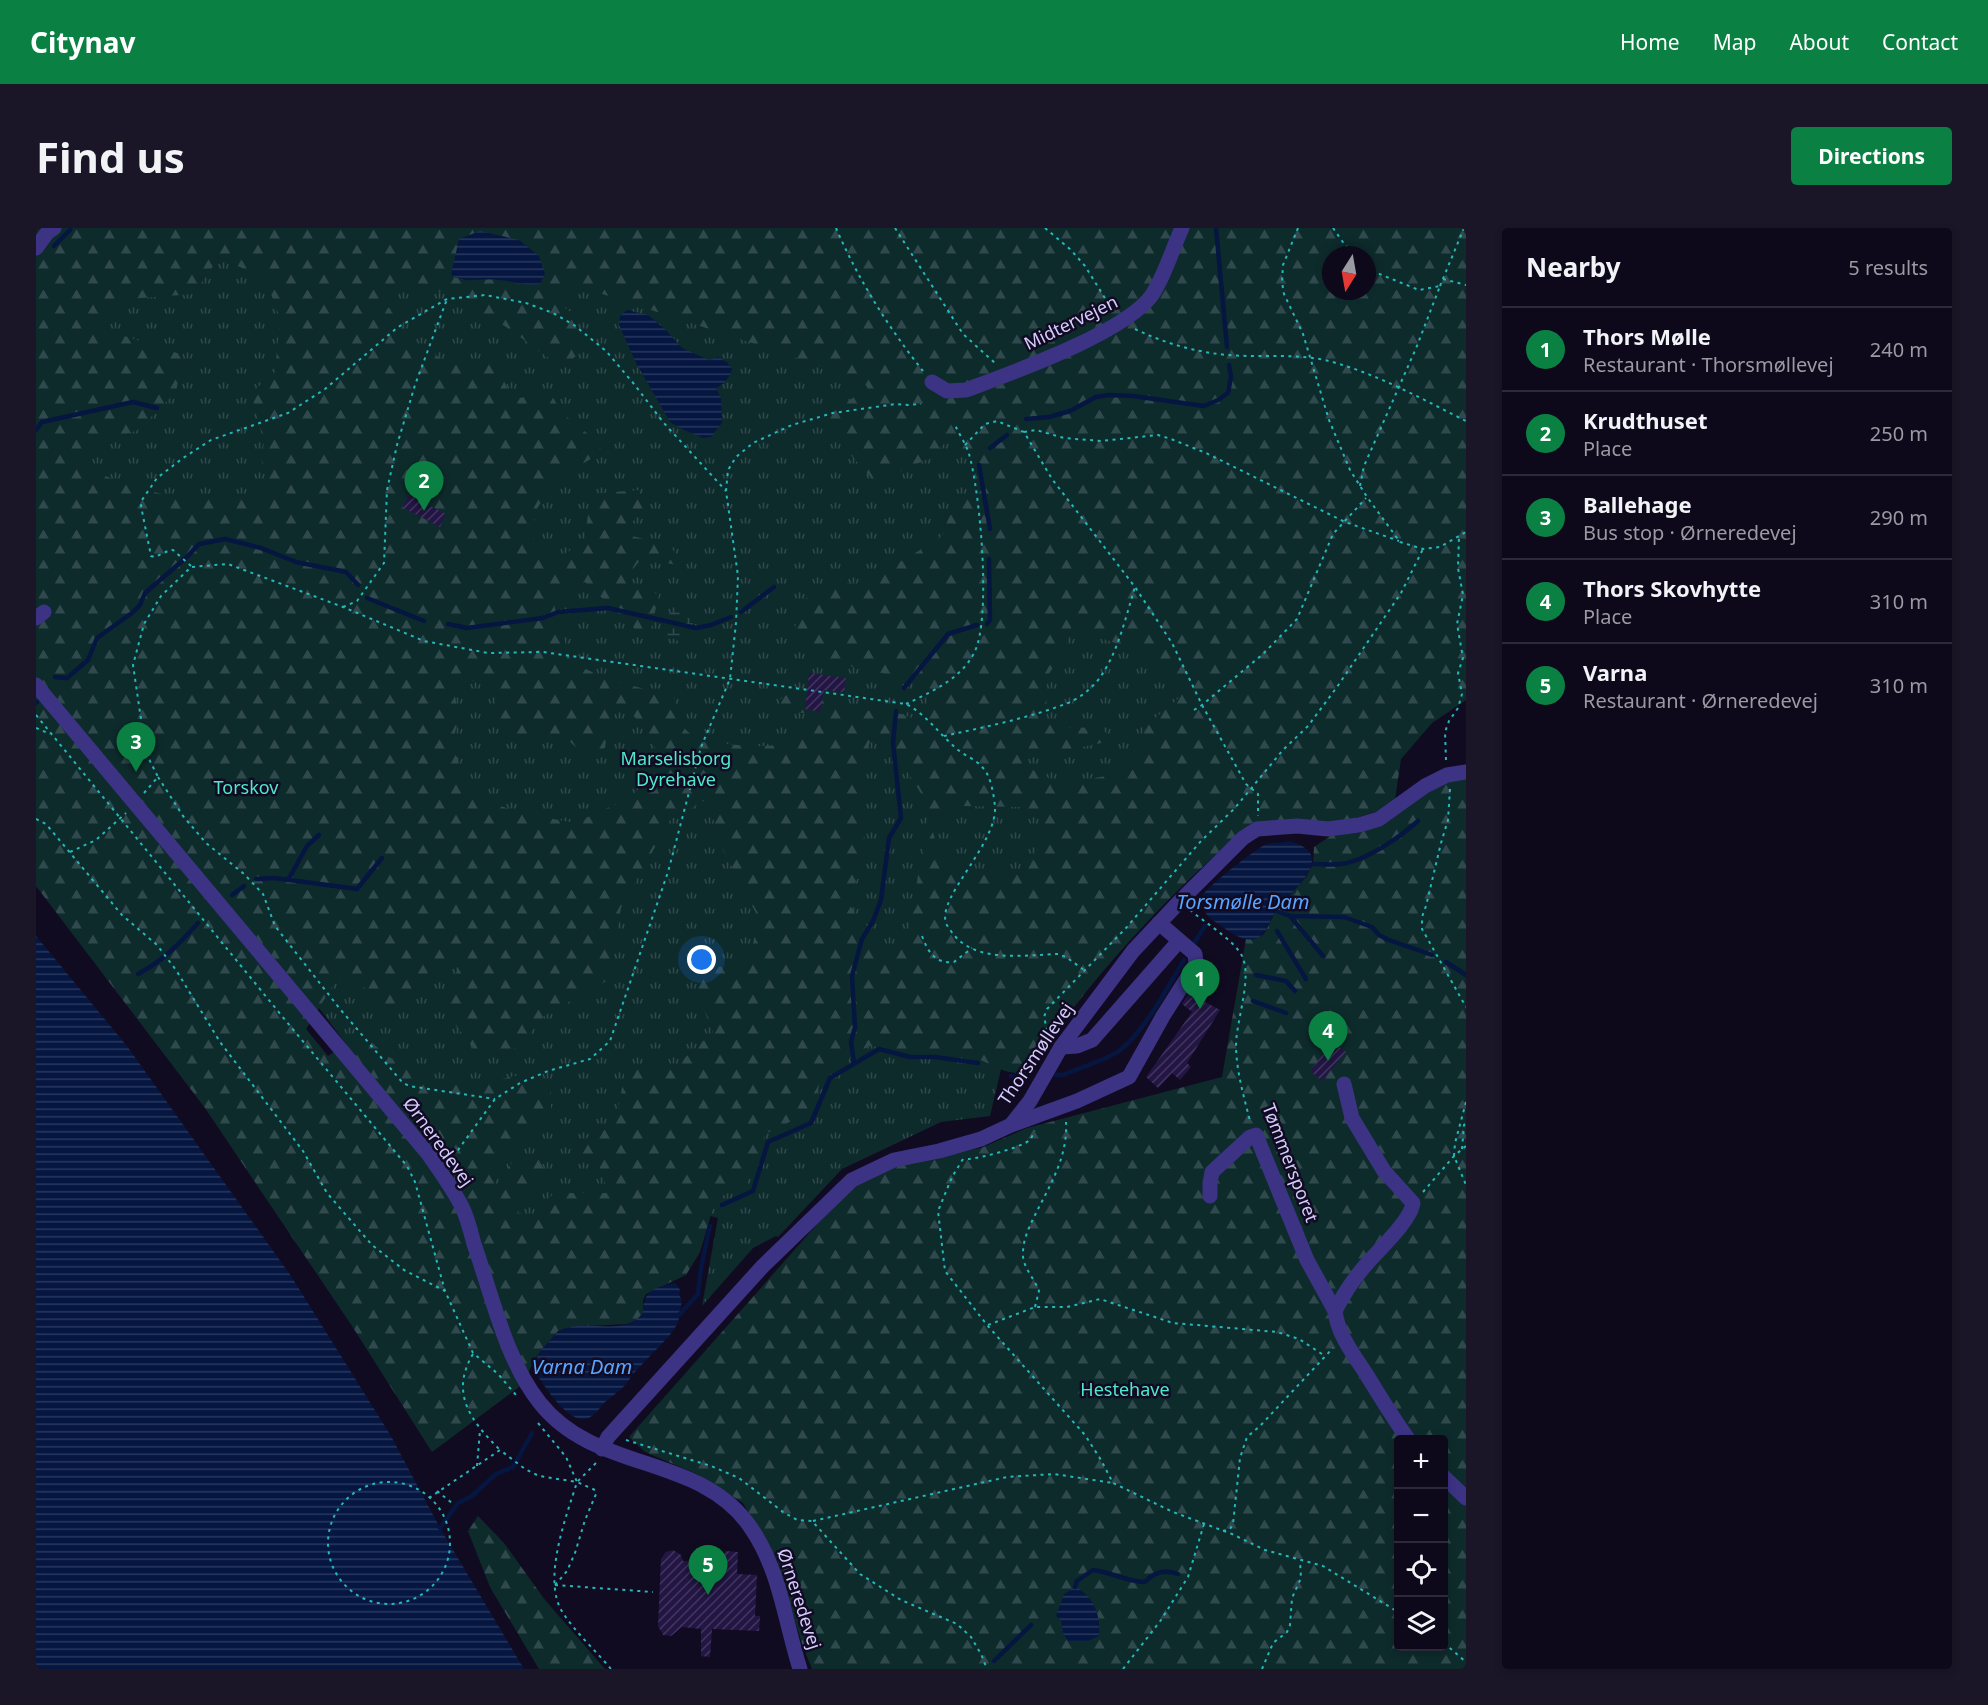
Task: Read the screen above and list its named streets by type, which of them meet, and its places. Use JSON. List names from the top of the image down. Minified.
{"streets":{"street":["Midtervejen","Thorsmøllevej","Ørneredevej","Tømmersporet"]},"crossings":[["Thorsmøllevej","Ørneredevej"],["Thorsmøllevej","Tømmersporet"]],"water":["Torsmølle Dam","Varna Dam"],"parks":["Marselisborg Dyrehave","Torskov","Hestehave"],"north":"bottom","page":{"header":"Citynav","nav":["Home","Map","About","Contact"],"buttons":"Directions","title":"Find us","heading":["Nearby","5 results"],"list":[{"mark":"1","name":"Thors Mølle","note":"Restaurant · Thorsmøllevej","value":"240 m"},{"mark":"2","name":"Krudthuset","note":"Place","value":"250 m"},{"mark":"3","name":"Ballehage","note":"Bus stop · Ørneredevej","value":"290 m"},{"mark":"4","name":"Thors Skovhytte","note":"Place","value":"310 m"},{"mark":"5","name":"Varna","note":"Restaurant · Ørneredevej","value":"310 m"}],"pins":["2","3","1","4","5"],"map_buttons":["+","−"]}}
